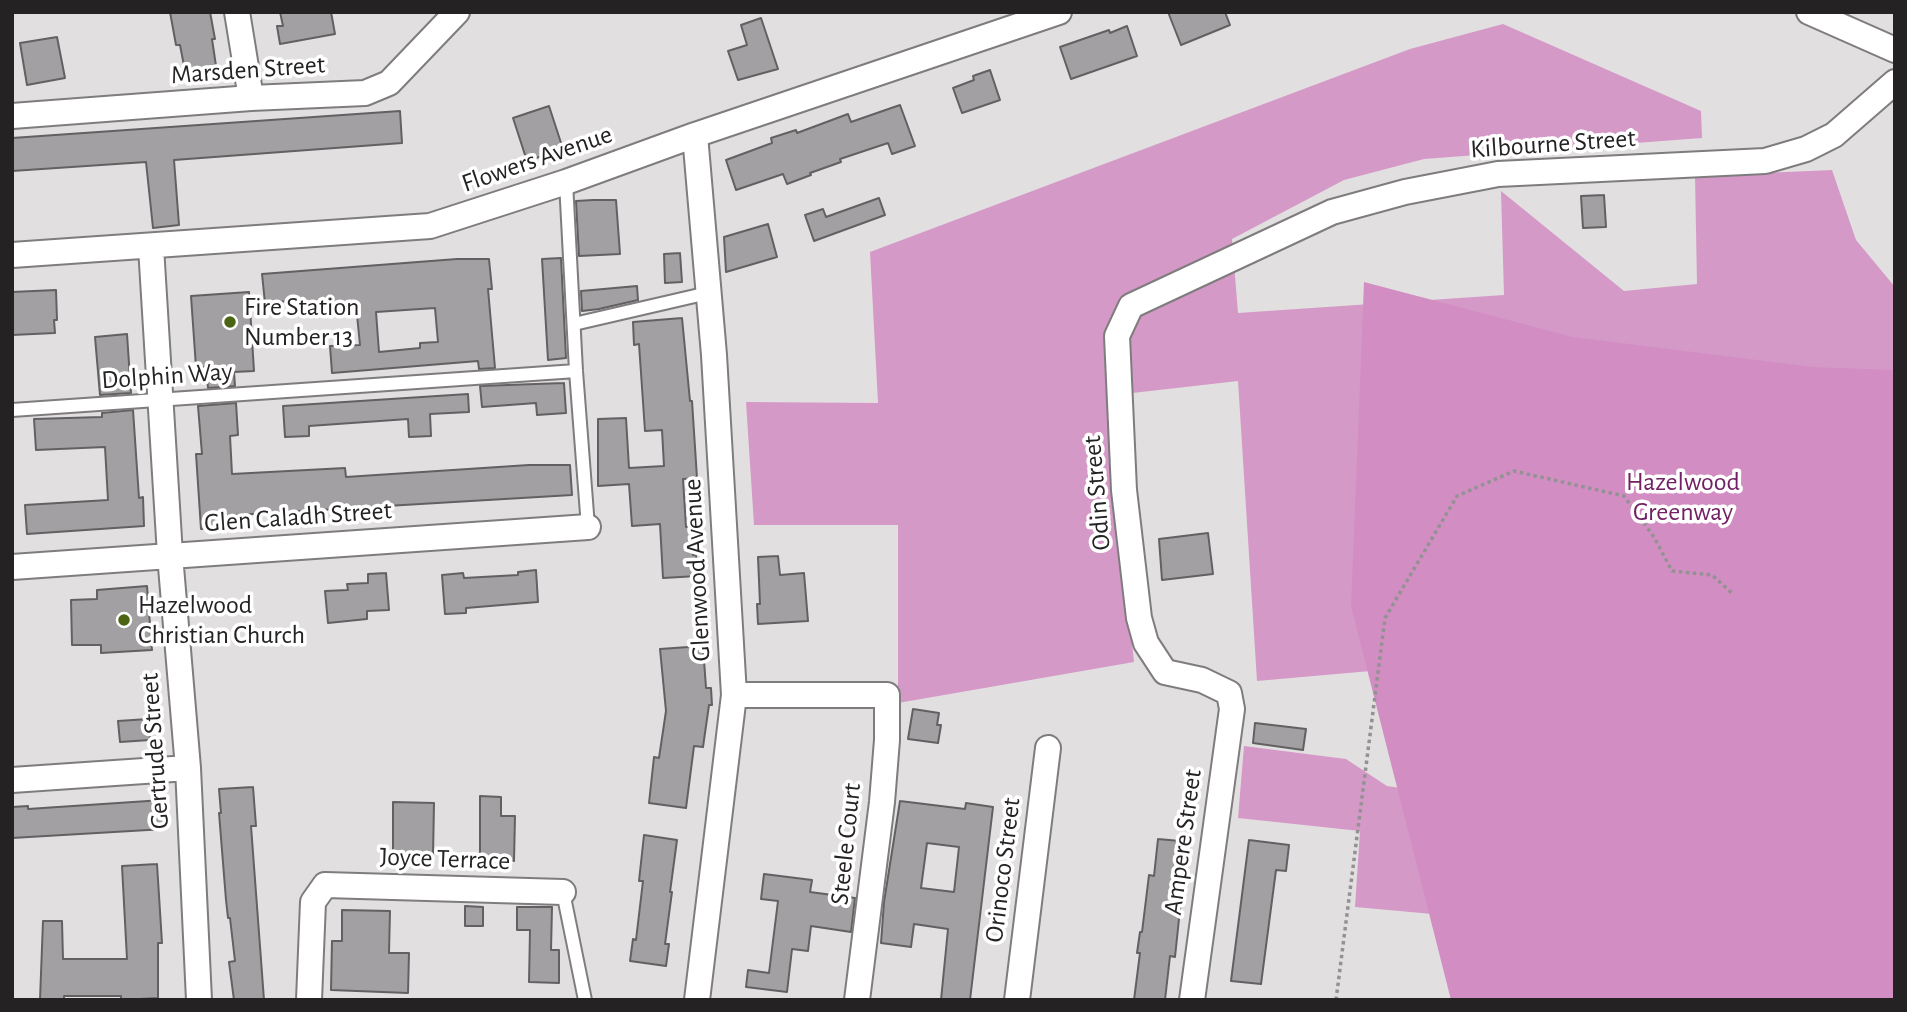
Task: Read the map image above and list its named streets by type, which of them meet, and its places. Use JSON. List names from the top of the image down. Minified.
{"streets":{"street":["Marsden Street","Kilbourne Street","Flowers Avenue","Odin Street","Glen Caladh Street","Glenwood Avenue","Gertrude Street","Ampere Street","Steele Court","Joyce Terrace","Orinoco Street"],"lane":["Dolphin Way"]},"crossings":[["Kilbourne Street","Odin Street"],["Flowers Avenue","Glenwood Avenue"],["Flowers Avenue","Gertrude Street"],["Dolphin Way","Gertrude Street"],["Odin Street","Ampere Street"],["Glen Caladh Street","Gertrude Street"],["Glenwood Avenue","Steele Court"]],"parks":["Hazelwood Greenway"],"places":["Fire Station Number 13","Hazelwood Christian Church"]}
